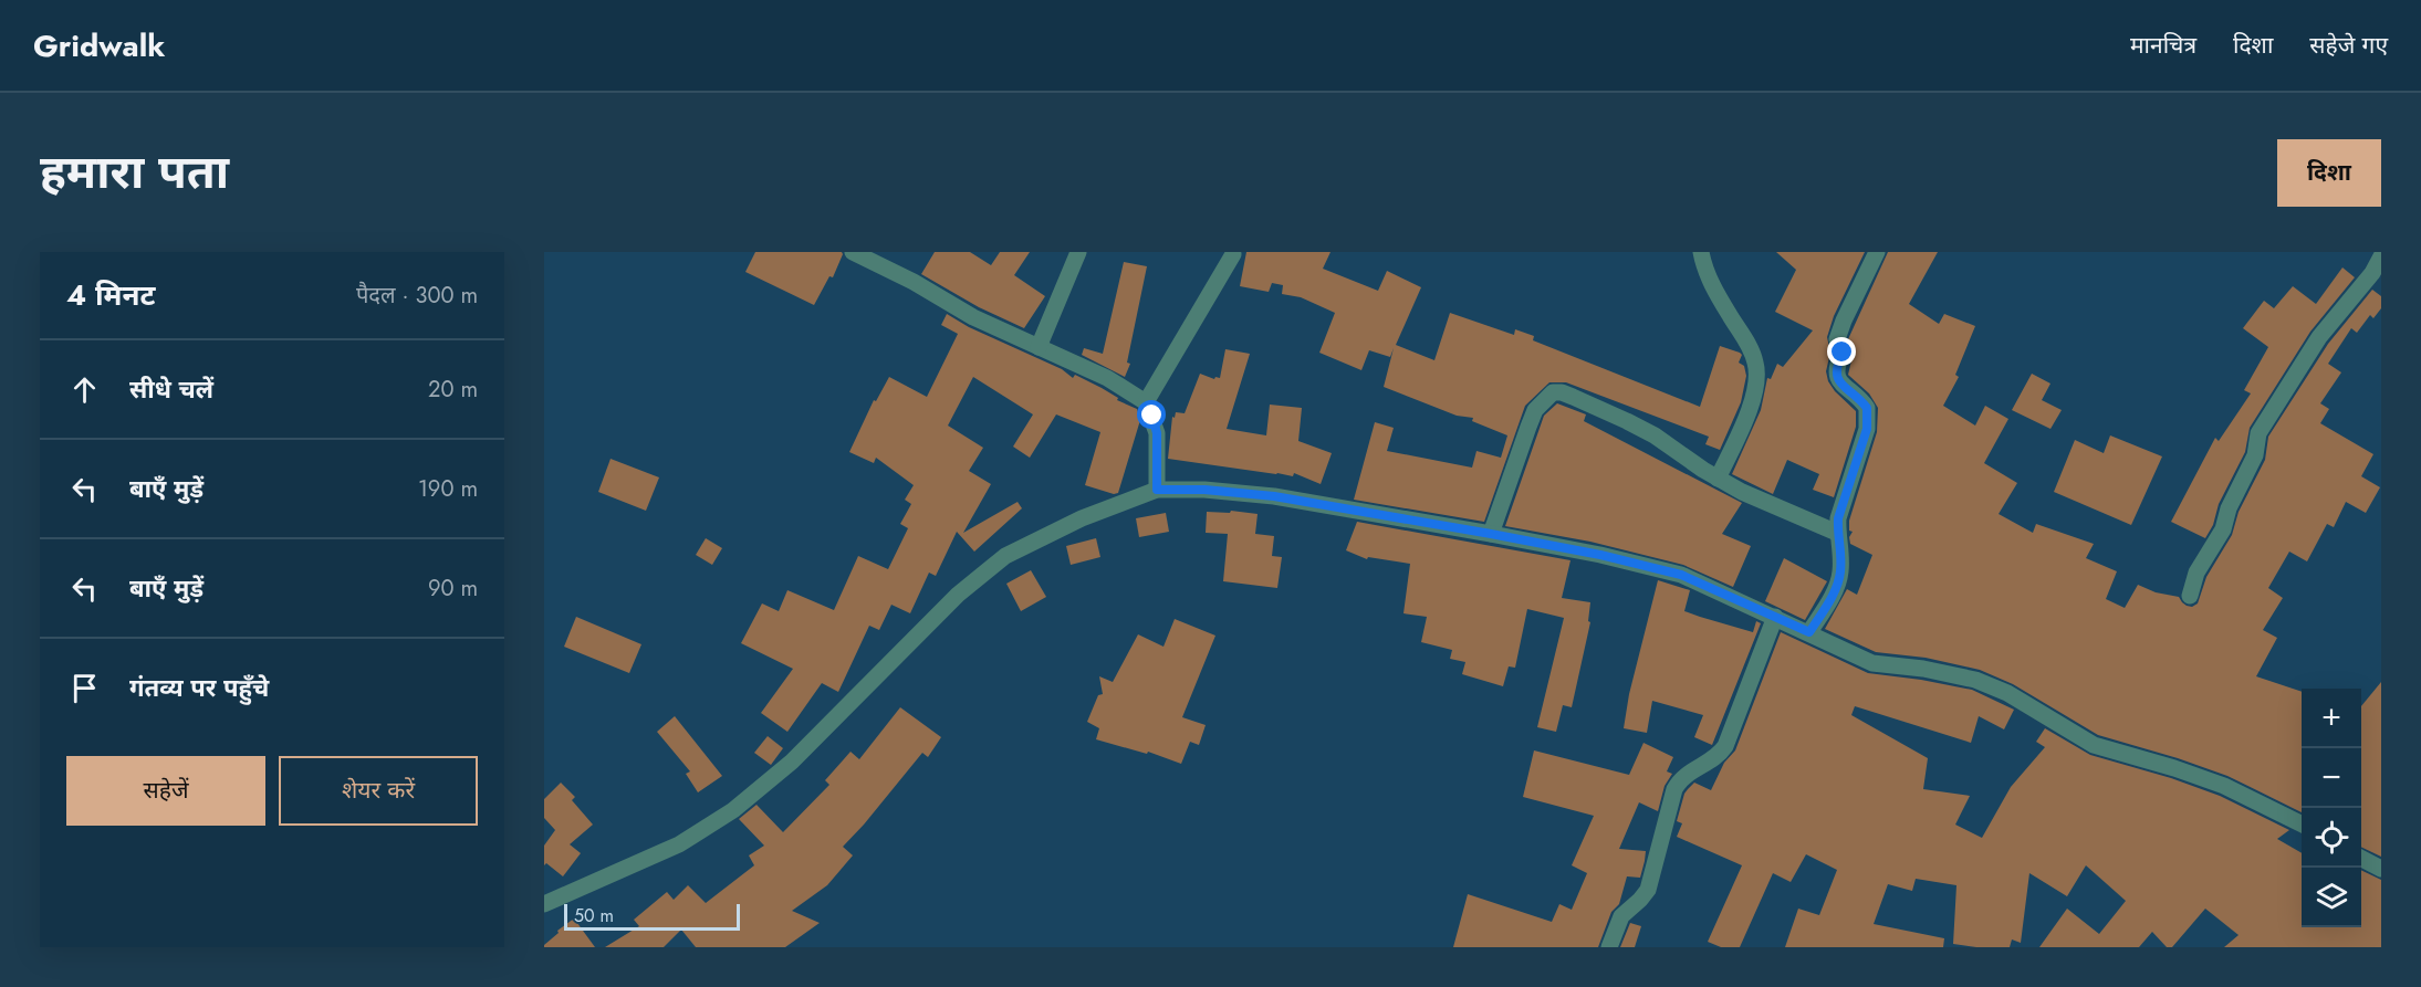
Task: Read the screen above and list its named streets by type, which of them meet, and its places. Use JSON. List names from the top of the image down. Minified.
{"scale_bar":"50 m","page":{"header":"Gridwalk","nav":["मानचित्र","दिशा","सहेजे गए"],"title":"हमारा पता","buttons":["दिशा",["सहेजें","शेयर करें"]],"heading":["4 मिनट","पैदल · 300 m"],"list":[["सीधे चलें","20 m"],["बाएँ मुड़ें","190 m"],["बाएँ मुड़ें","90 m"],"गंतव्य पर पहुँचे"],"map_buttons":["+","−"],"scale":"50 m"}}
